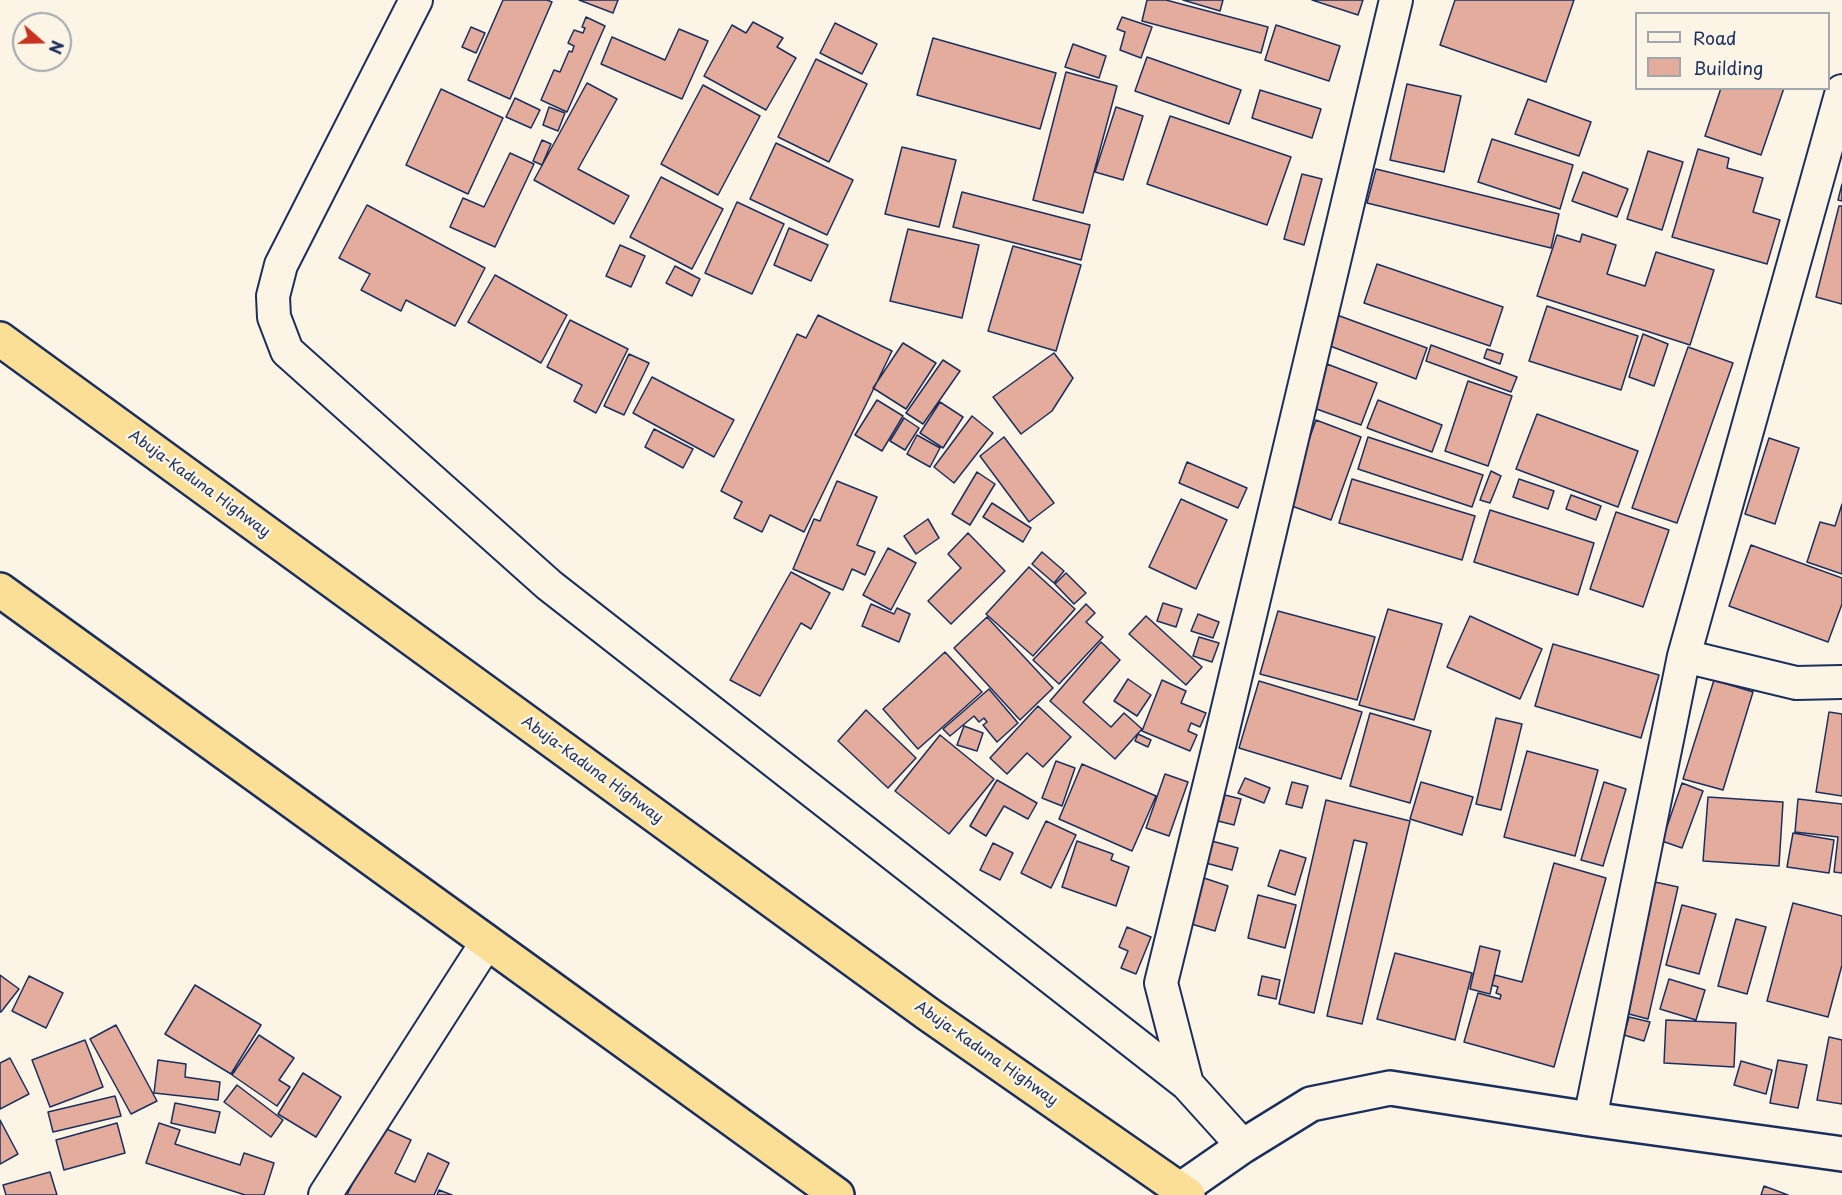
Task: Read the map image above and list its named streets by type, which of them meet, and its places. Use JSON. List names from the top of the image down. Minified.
{"streets":{"highway":["Abuja-Kaduna Highway"]},"legend":["Road","Building"],"north":"right"}
